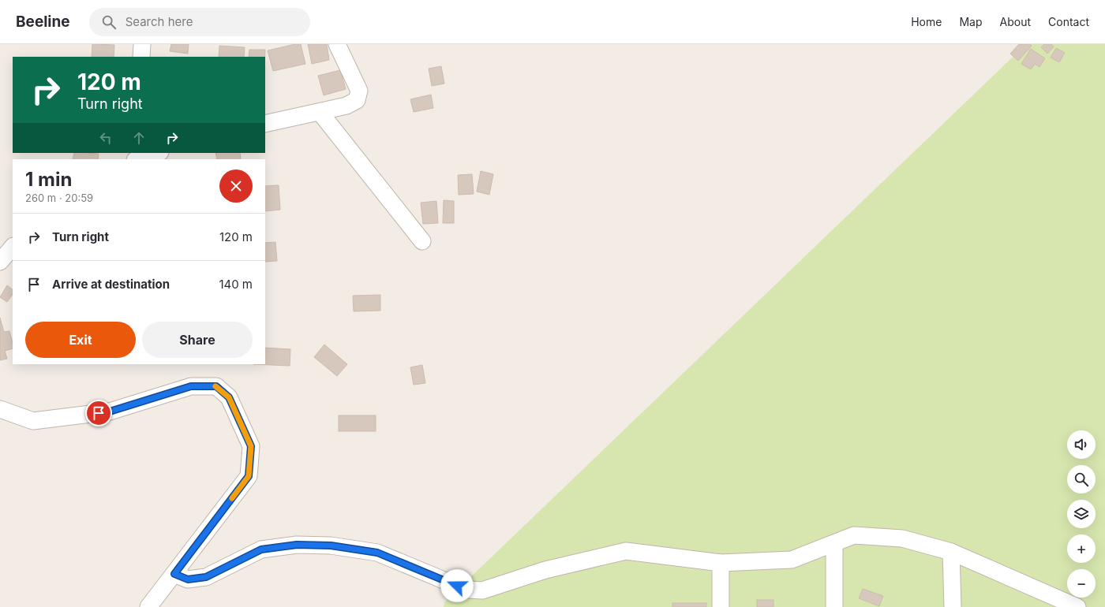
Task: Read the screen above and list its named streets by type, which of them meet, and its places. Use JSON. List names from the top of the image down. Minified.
{"page":{"header":"Beeline","search":"Search here","nav":["Home","Map","About","Contact"],"turn":["120 m","Turn right"],"heading":["1 min","260 m · 20:59"],"list":[{"name":"Turn right","value":"120 m"},{"name":"Arrive at destination","value":"140 m"}],"buttons":["Exit","Share"],"map_buttons":["+","−"]}}
